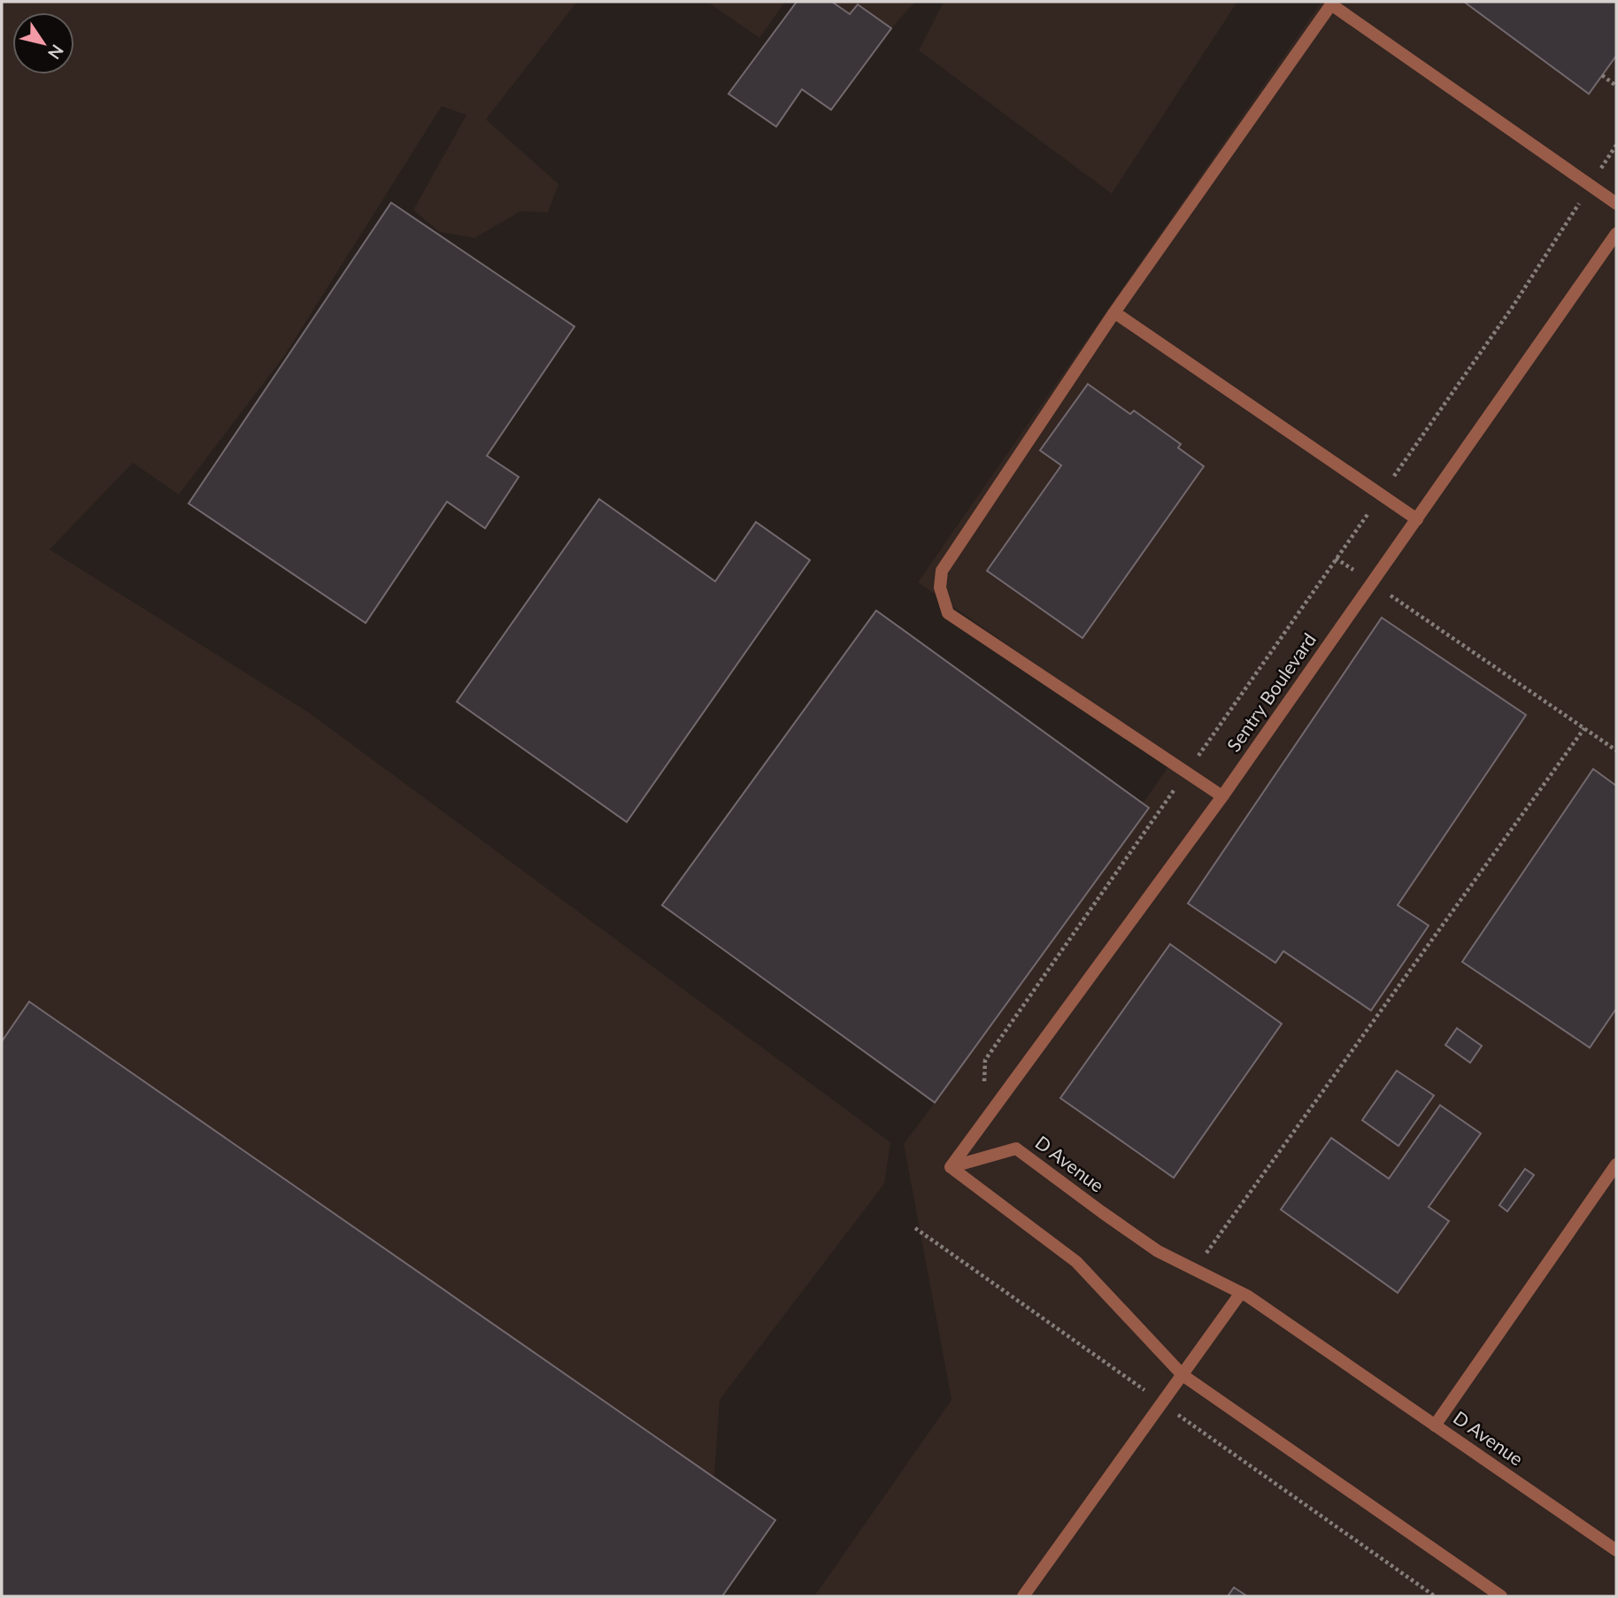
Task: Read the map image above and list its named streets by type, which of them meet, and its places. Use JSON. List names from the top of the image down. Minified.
{"streets":{"street":["Sentry Boulevard","D Avenue"]},"crossings":[["Sentry Boulevard","D Avenue"]],"north":"bottom right"}
